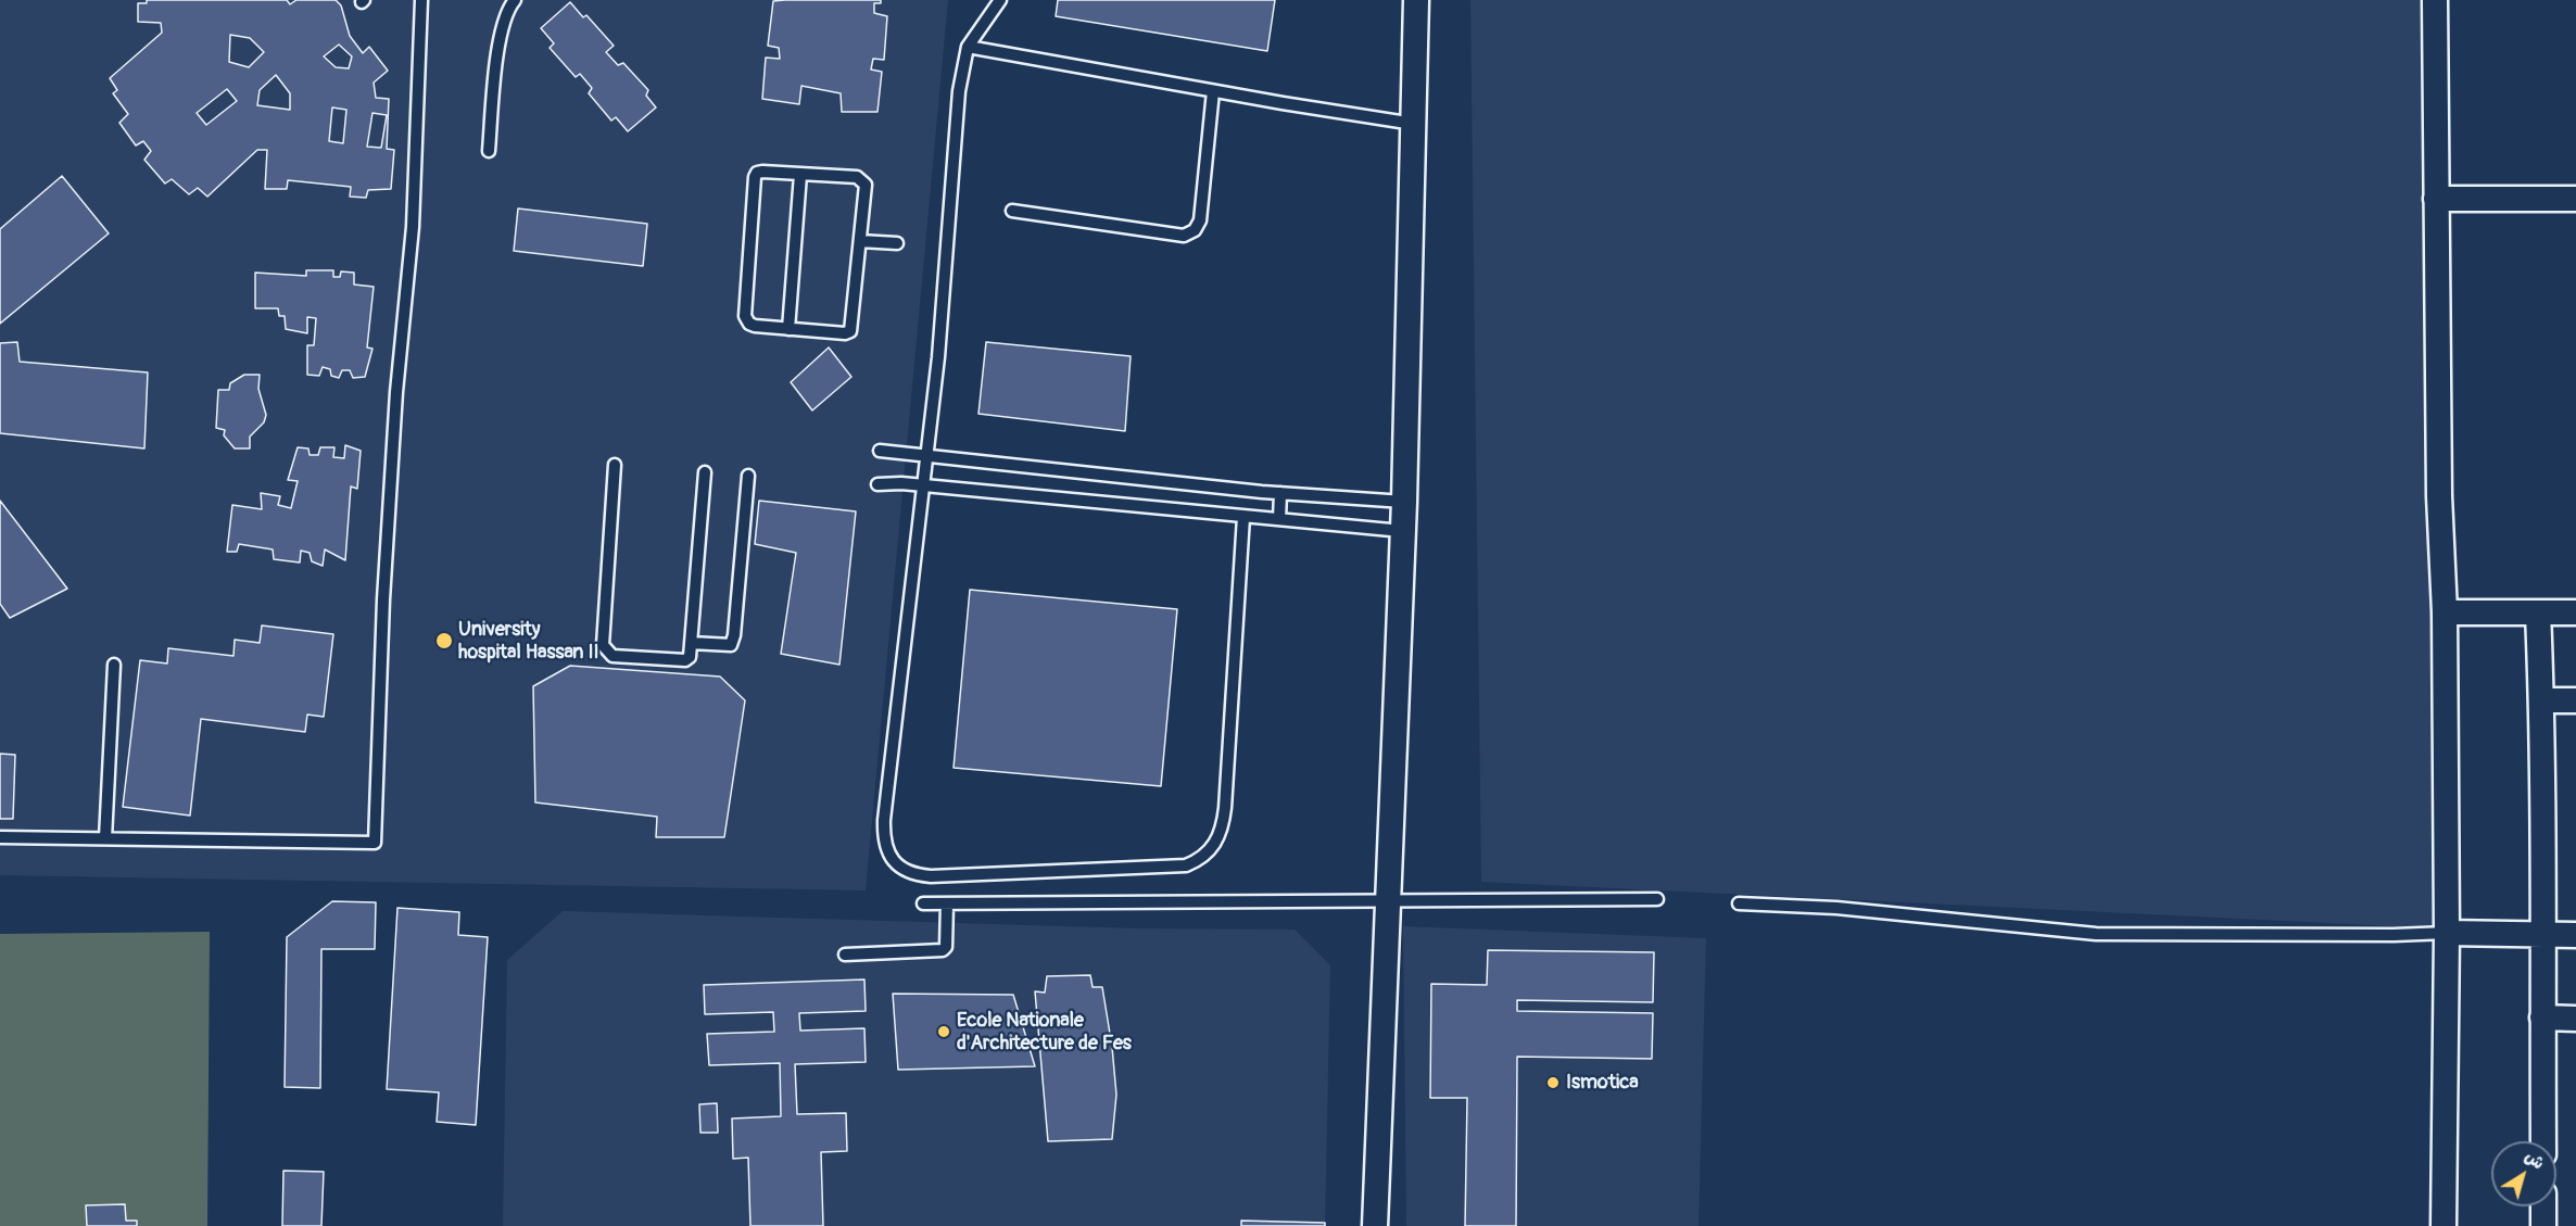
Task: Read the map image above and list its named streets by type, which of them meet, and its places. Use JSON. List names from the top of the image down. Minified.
{"places":["University hospital Hassan II","Ecole Nationale d'Architecture de Fes","Ismotica"],"north":"top right"}
